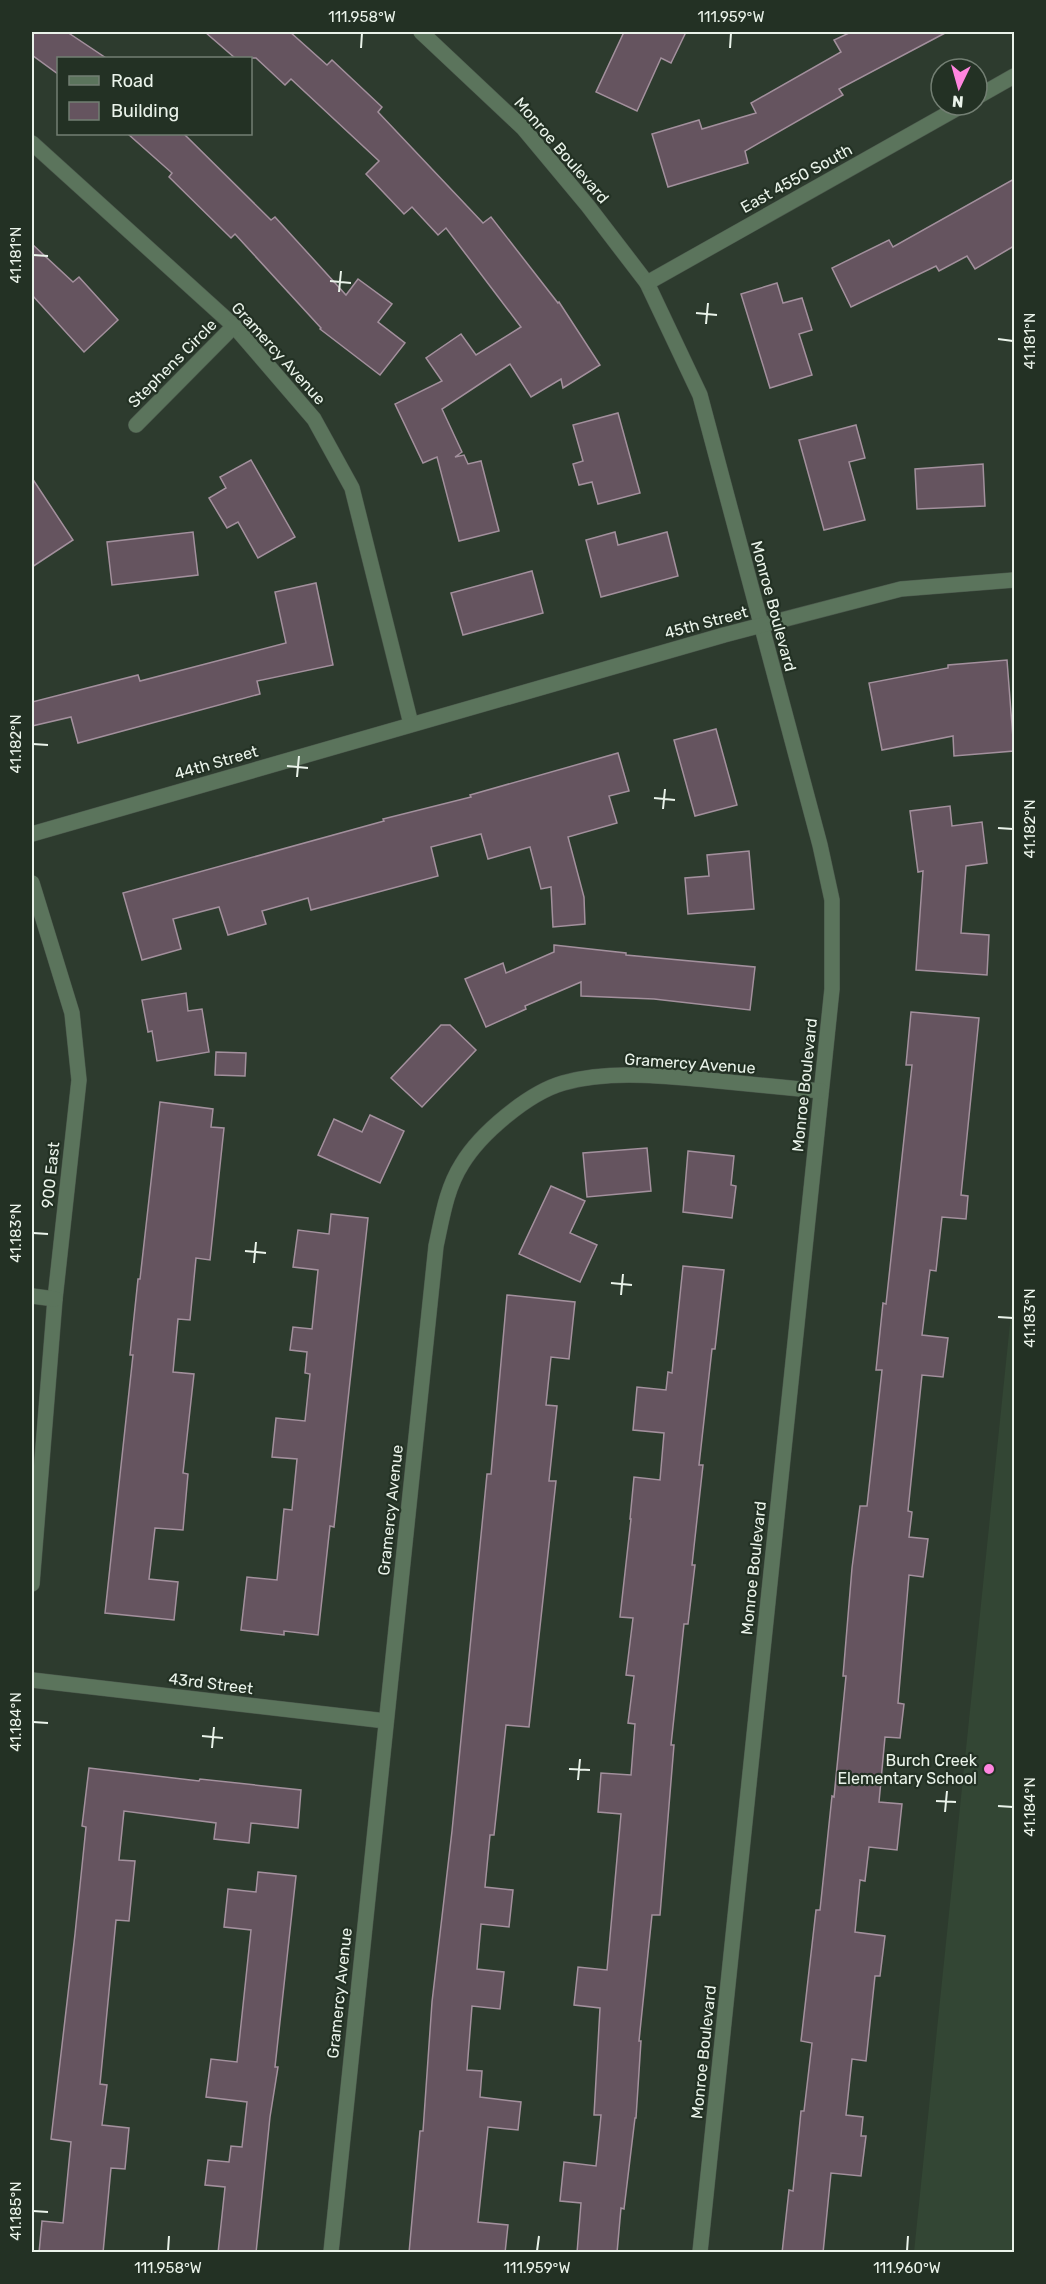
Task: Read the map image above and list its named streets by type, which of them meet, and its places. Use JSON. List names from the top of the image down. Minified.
{"streets":{"street":["Monroe Boulevard","East 4550 South","Gramercy Avenue","Stephens Circle","45th Street","44th Street","900 East","43rd Street"]},"crossings":[["Monroe Boulevard","East 4550 South"],["Monroe Boulevard","Gramercy Avenue"],["Monroe Boulevard","45th Street"],["Gramercy Avenue","Stephens Circle"],["Gramercy Avenue","45th Street"],["Gramercy Avenue","44th Street"],["Gramercy Avenue","43rd Street"],["45th Street","44th Street"]],"places":["Burch Creek Elementary School"],"legend":["Road","Building"],"north":"bottom","coordinates":["111.958°W","111.959°W","41.181°N","41.182°N","41.183°N","41.184°N","41.185°N","111.960°W"]}
